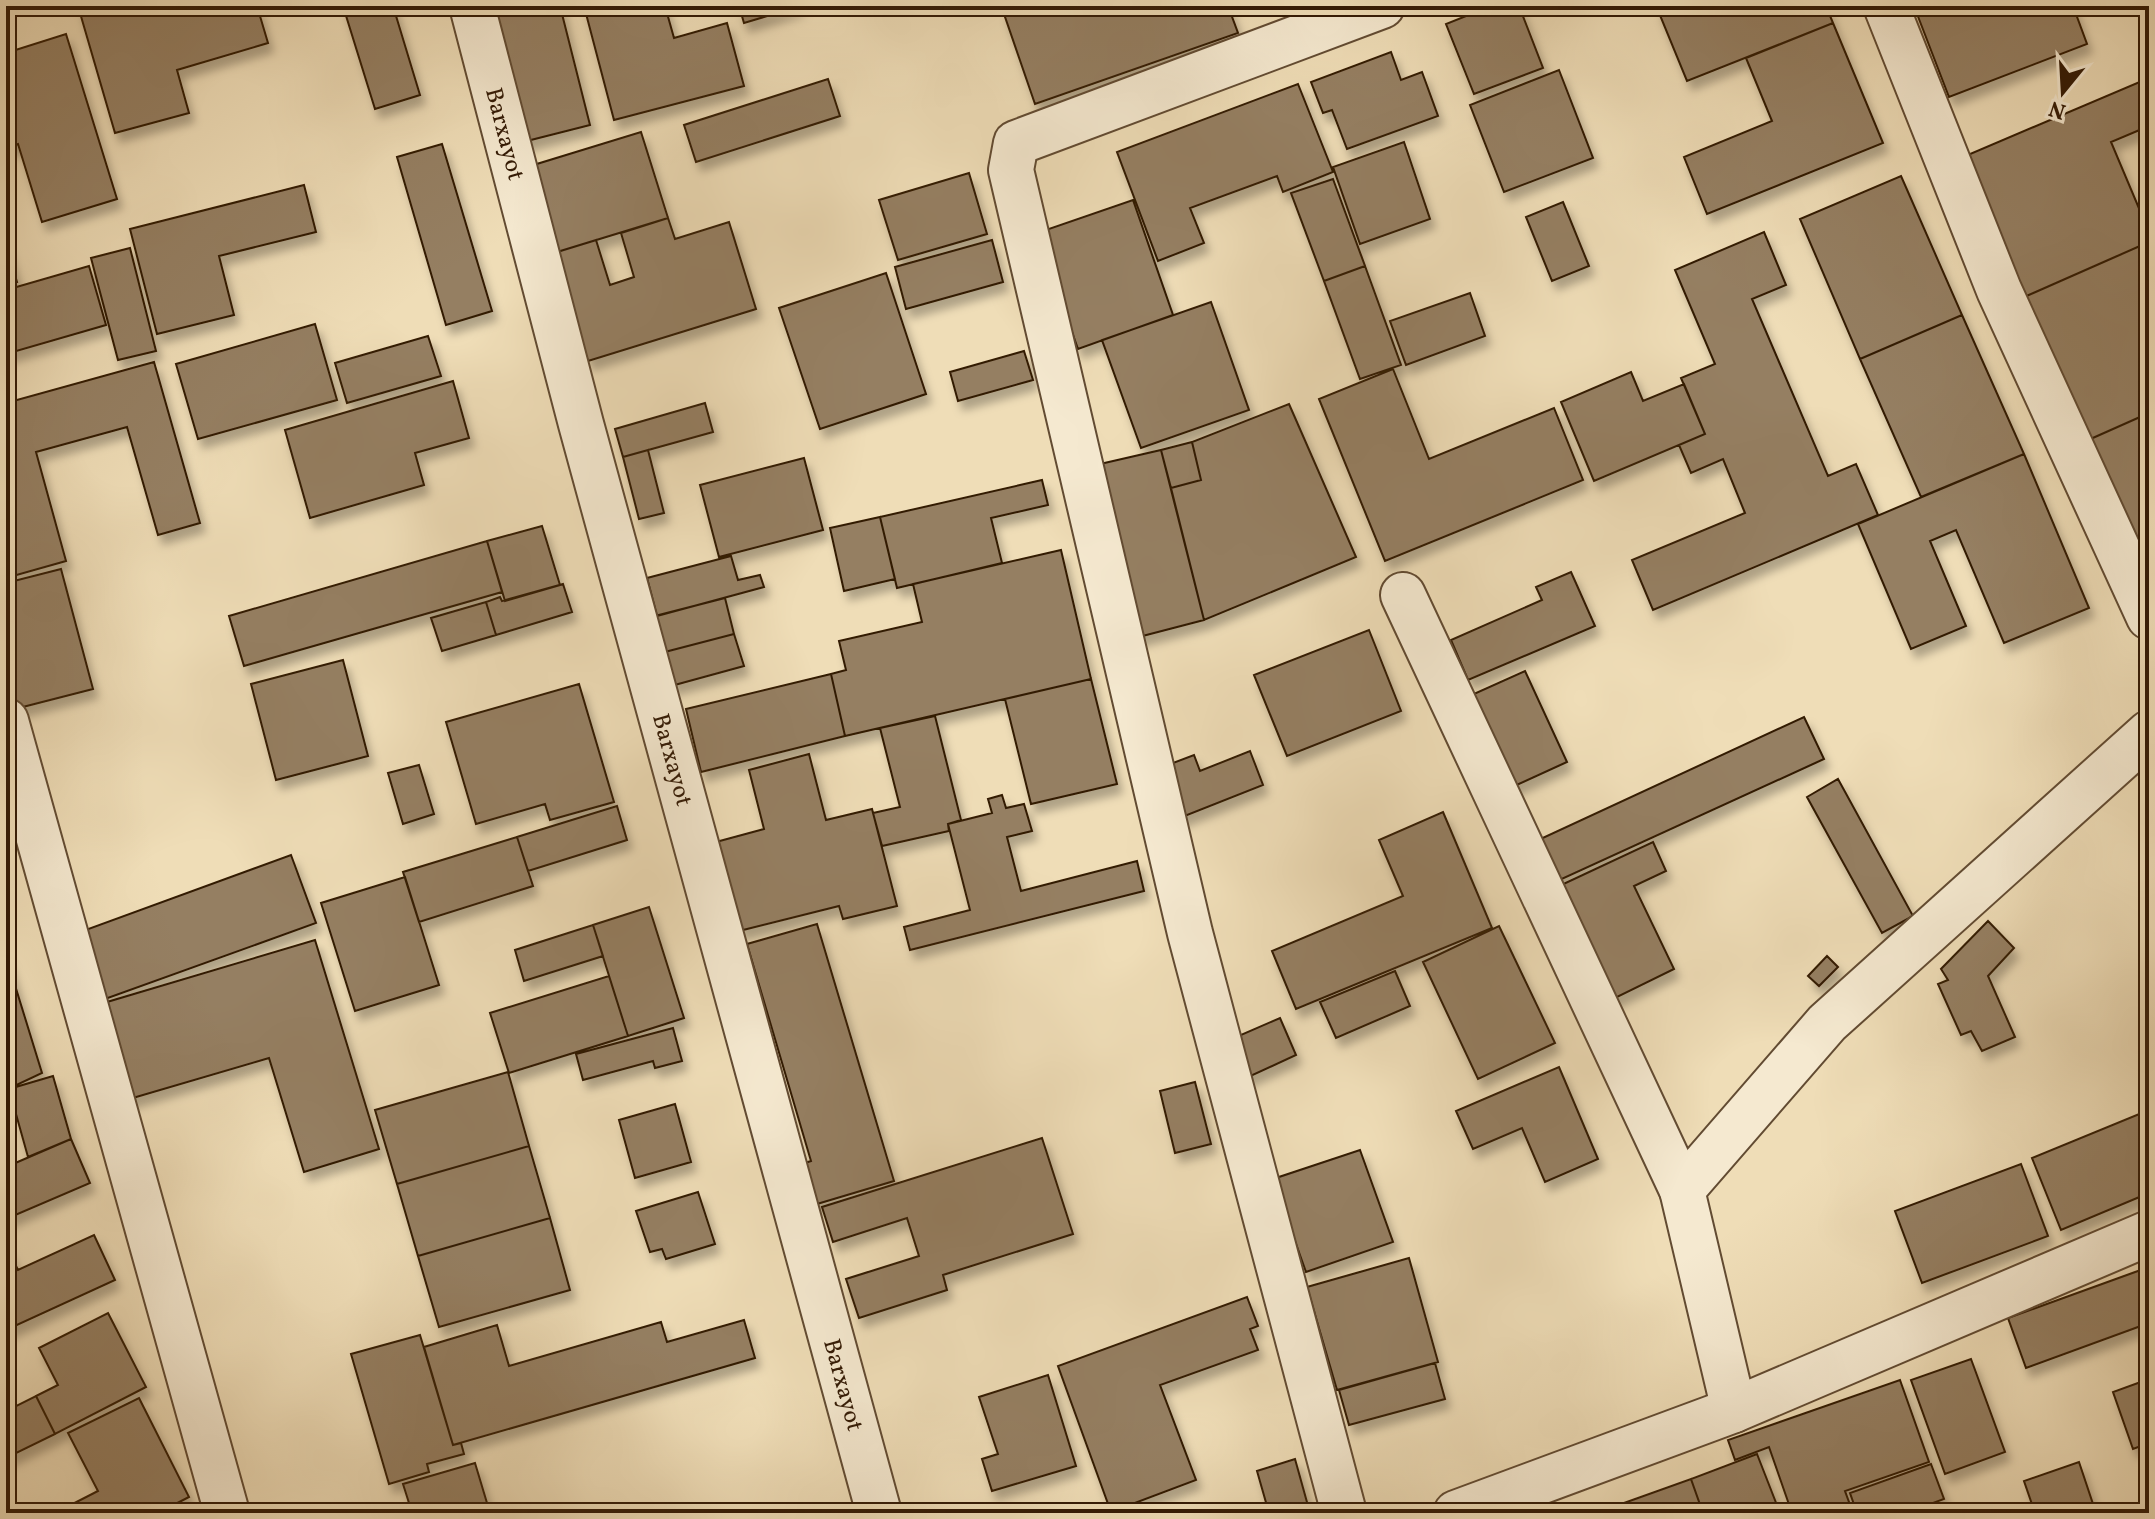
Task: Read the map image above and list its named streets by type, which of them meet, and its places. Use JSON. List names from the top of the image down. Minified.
{"streets":{"street":["Barxayot"]},"north":"bottom"}
